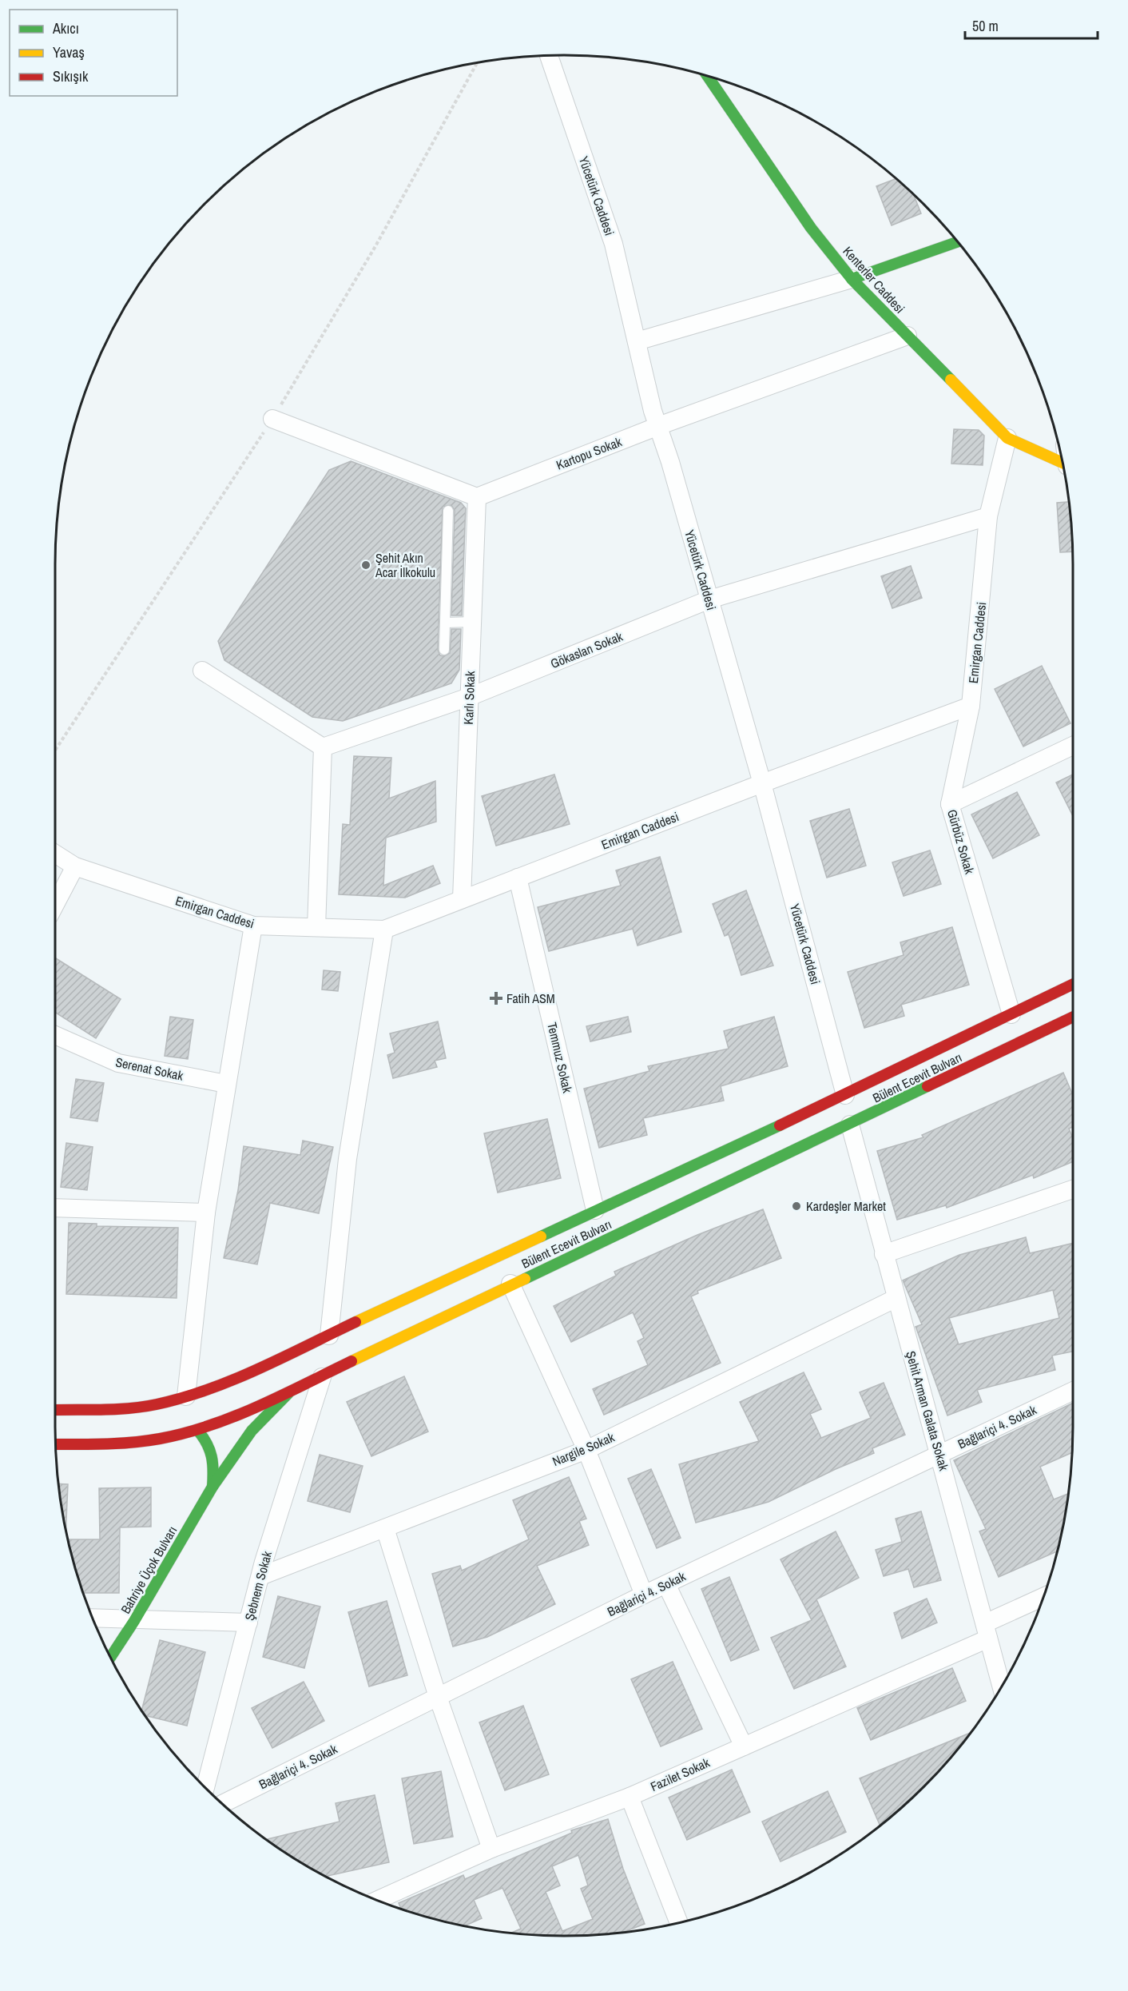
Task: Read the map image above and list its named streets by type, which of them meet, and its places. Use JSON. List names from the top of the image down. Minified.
{"streets":{"main road":["Kenterler Caddesi","Bülent Ecevit Bulvarı","Bahriye Üçok Bulvarı"],"street":["Yücetürk Caddesi","Kartopu Sokak","Emirgan Caddesi","Gökaslan Sokak","Karlı Sokak","Gürbüz Sokak","Temmuz Sokak","Serenat Sokak","Şehit Arman Galata Sokak","Bağlariçi 4. Sokak","Nargile Sokak","Şebnem Sokak","Fazilet Sokak"]},"crossings":[["Yücetürk Caddesi","Kartopu Sokak"],["Yücetürk Caddesi","Emirgan Caddesi"],["Yücetürk Caddesi","Gökaslan Sokak"],["Yücetürk Caddesi","Bülent Ecevit Bulvarı"],["Kenterler Caddesi","Kartopu Sokak"],["Kenterler Caddesi","Emirgan Caddesi"],["Kartopu Sokak","Karlı Sokak"],["Emirgan Caddesi","Gökaslan Sokak"],["Emirgan Caddesi","Karlı Sokak"],["Emirgan Caddesi","Temmuz Sokak"],["Gökaslan Sokak","Karlı Sokak"],["Gürbüz Sokak","Bülent Ecevit Bulvarı"],["Temmuz Sokak","Bülent Ecevit Bulvarı"],["Bülent Ecevit Bulvarı","Şehit Arman Galata Sokak"],["Bülent Ecevit Bulvarı","Bahriye Üçok Bulvarı"],["Bülent Ecevit Bulvarı","Şebnem Sokak"],["Şehit Arman Galata Sokak","Bağlariçi 4. Sokak"],["Şehit Arman Galata Sokak","Nargile Sokak"],["Şehit Arman Galata Sokak","Fazilet Sokak"],["Nargile Sokak","Şebnem Sokak"]],"places":{"other":["Şehit Akın Acar İlkokulu","Kardeşler Market"],"health":["Fatih ASM"]},"legend":["Akıcı","Yavaş","Sıkışık"],"scale_bar":"50 m"}
